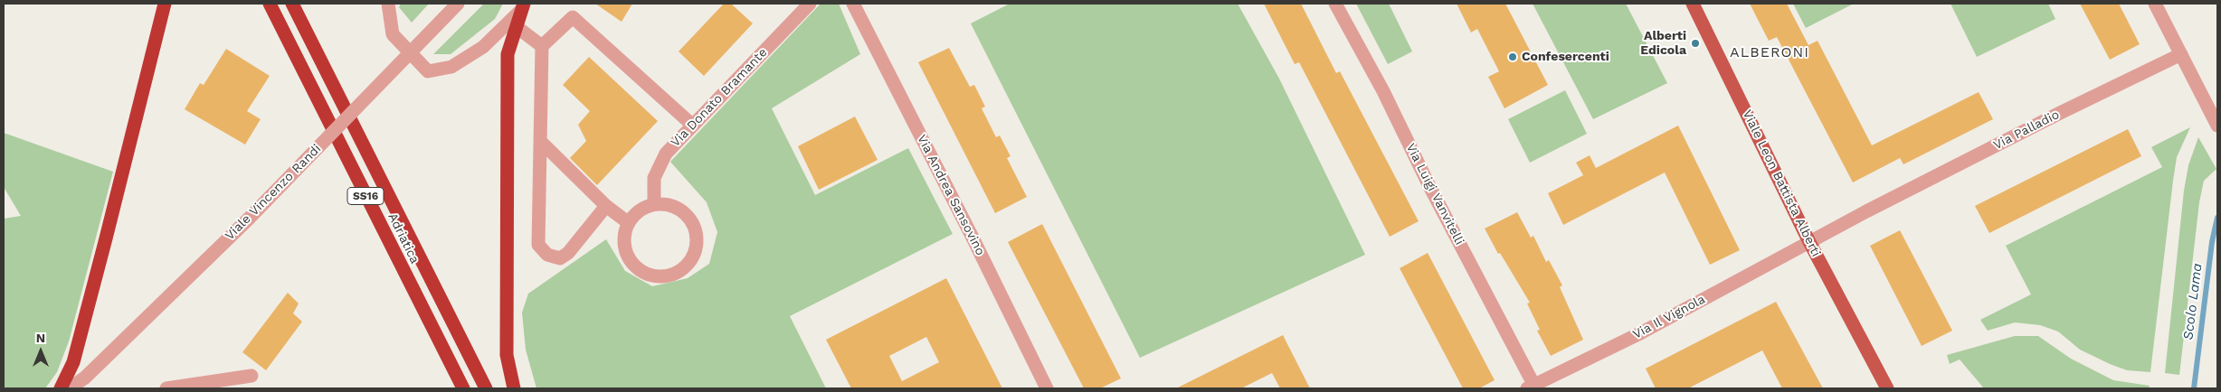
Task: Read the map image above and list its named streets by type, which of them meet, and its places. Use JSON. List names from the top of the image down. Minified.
{"streets":{"highway":["SS16","Adriatica"],"main road":["Viale Leon Battista Alberti"],"street":["Via Donato Bramante","Via Palladio","Viale Vincenzo Randi","Via Luigi Vanvitelli","Via Andrea Sansovino","Via Il Vignola"]},"crossings":[["Via Palladio","Viale Leon Battista Alberti"],["Via Palladio","Via Il Vignola"],["Viale Leon Battista Alberti","Via Il Vignola"],["Via Luigi Vanvitelli","Via Il Vignola"]],"districts":["ALBERONI"],"water":["Scolo Lama"],"places":["Alberti Edicola","Confesercenti"],"north":"top"}
